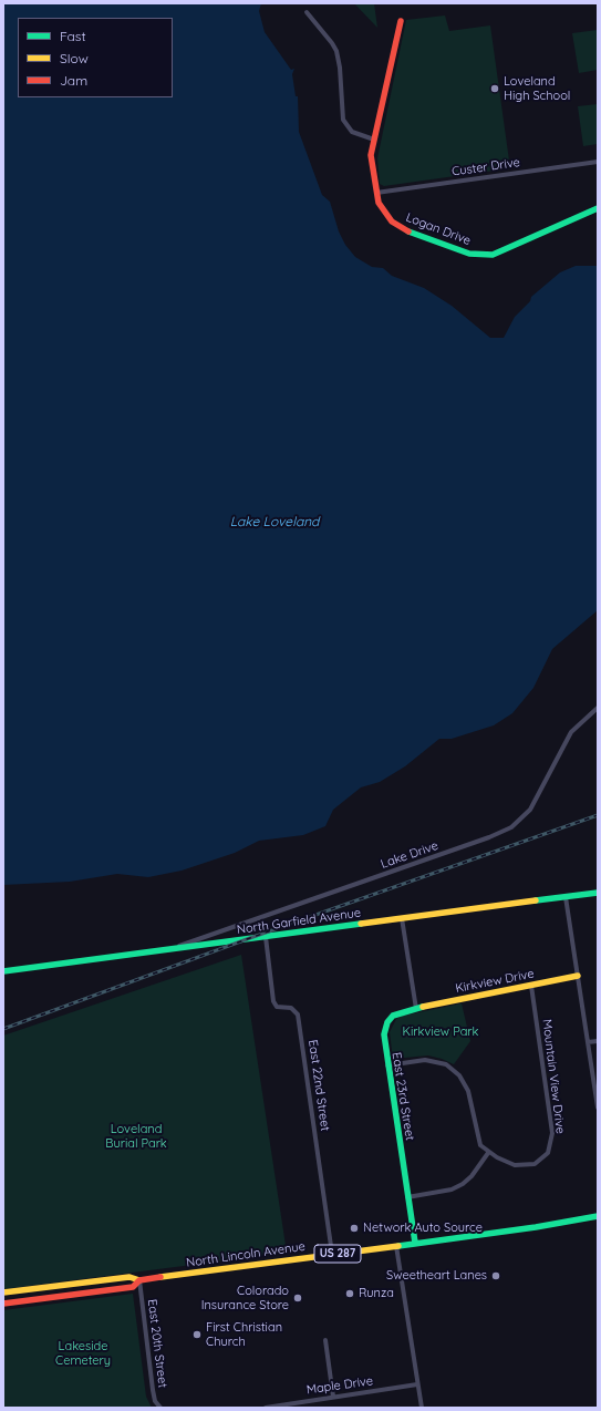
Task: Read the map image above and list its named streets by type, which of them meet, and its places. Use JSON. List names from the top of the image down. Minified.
{"streets":{"main road":["Logan Drive","North Garfield Avenue","Kirkview Drive","East 23rd Street","US 287","North Lincoln Avenue"],"street":["Custer Drive","Lake Drive","Mountain View Drive","East 22nd Street","East 20th Street","Maple Drive"]},"crossings":[["Custer Drive","Logan Drive"],["Lake Drive","North Garfield Avenue"],["North Garfield Avenue","East 22nd Street"],["Kirkview Drive","Mountain View Drive"],["Kirkview Drive","East 23rd Street"],["East 22nd Street","North Lincoln Avenue"],["East 23rd Street","North Lincoln Avenue"],["US 287","North Lincoln Avenue"],["US 287","East 20th Street"],["North Lincoln Avenue","East 20th Street"]],"water":["Lake Loveland"],"parks":["Kirkview Park","Loveland Burial Park","Lakeside Cemetery"],"places":["Loveland High School","Network Auto Source","Sweetheart Lanes","Runza","Colorado Insurance Store","First Christian Church"],"legend":["Fast","Slow","Jam"]}
